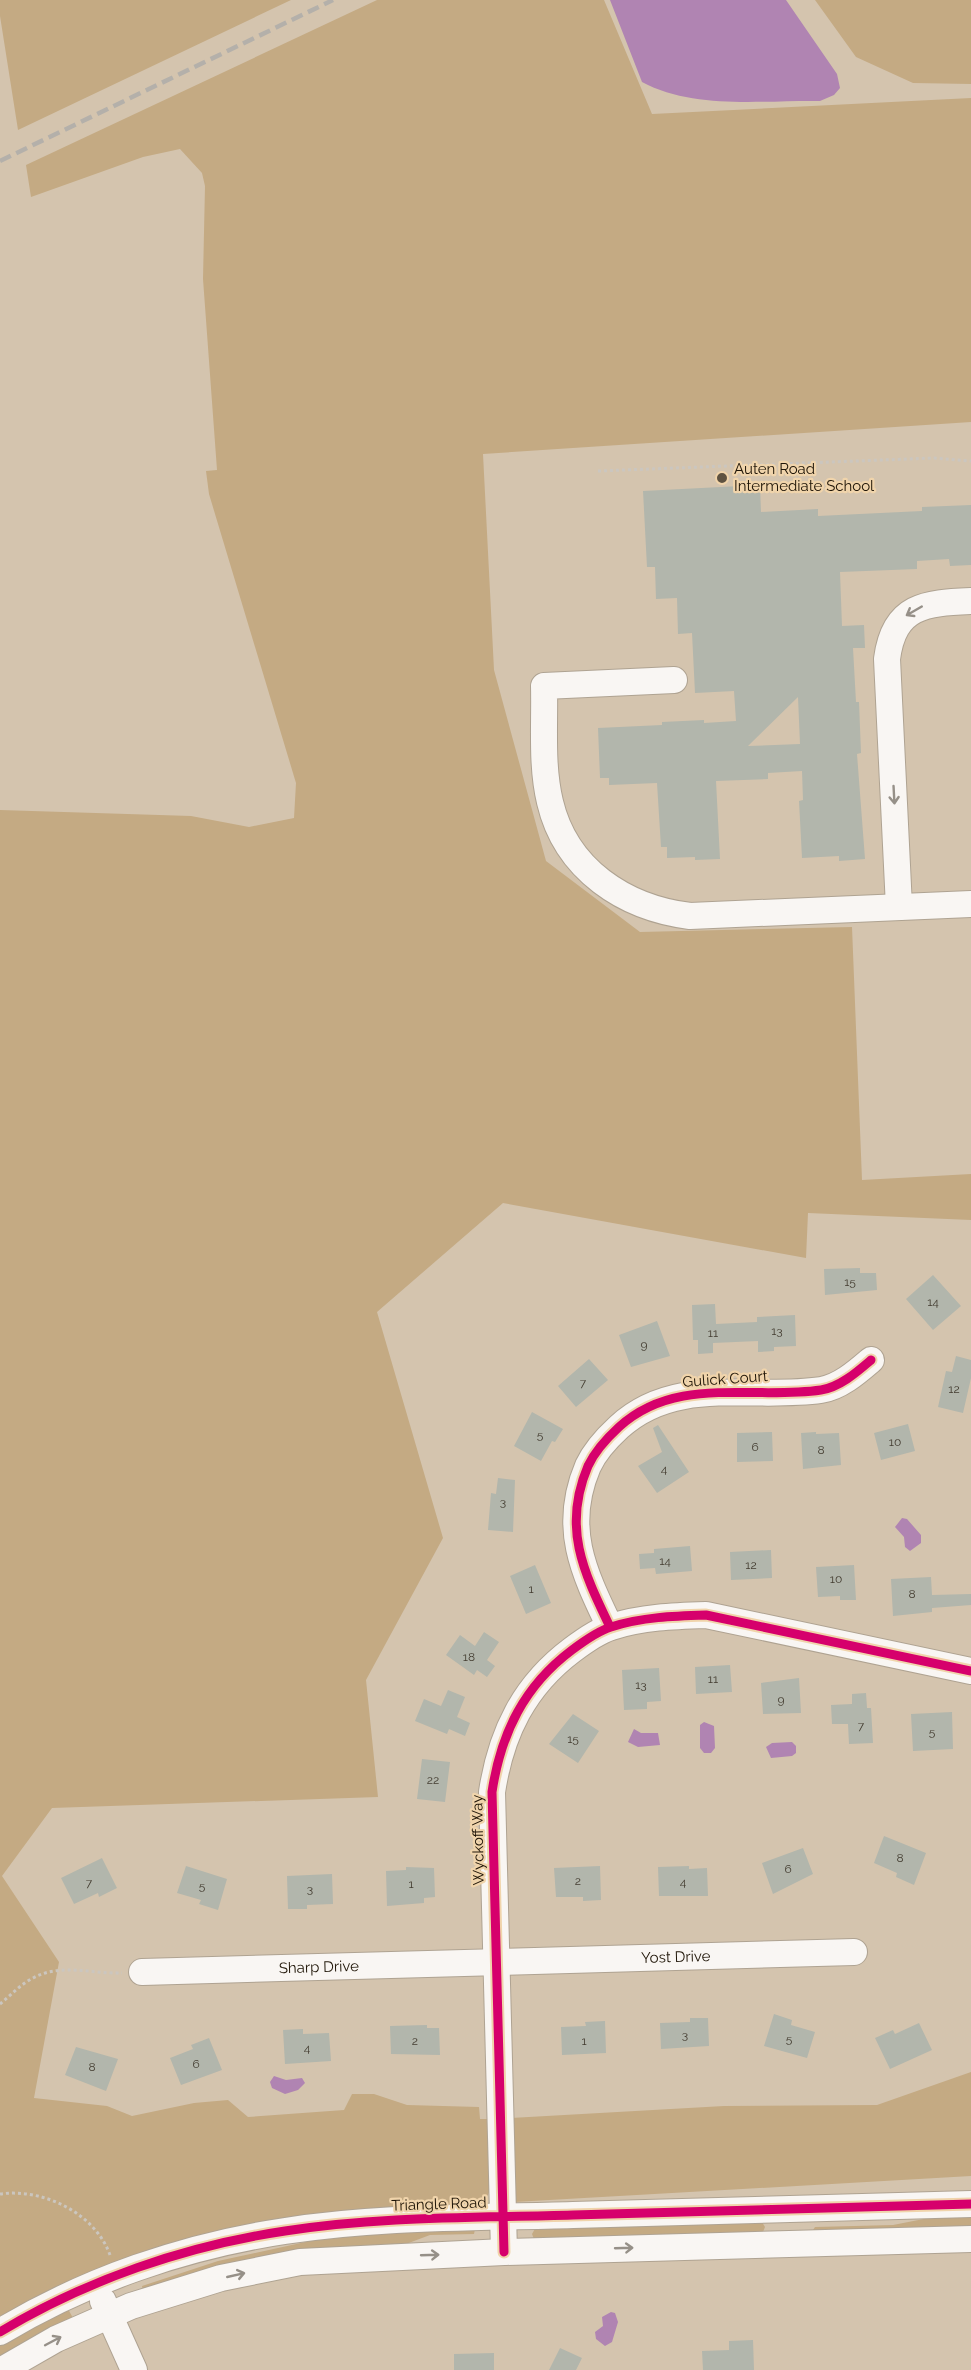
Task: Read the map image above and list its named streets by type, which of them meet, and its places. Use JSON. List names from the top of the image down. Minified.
{"streets":{"street":["Gulick Court","Wyckoff Way","Yost Drive","Sharp Drive","Triangle Road"]},"crossings":[["Gulick Court","Wyckoff Way"],["Wyckoff Way","Yost Drive"],["Wyckoff Way","Sharp Drive"],["Wyckoff Way","Triangle Road"],["Yost Drive","Sharp Drive"]],"places":["Auten Road Intermediate School"],"house_numbers":["15","14","13","11","9","7","12","5","10","6","8","4","3","14","12","10","1","8","18","11","13","9","7","5","15","22","8","6","2","4","7","1","5","3","3","5","2","1","4","6","8"]}
